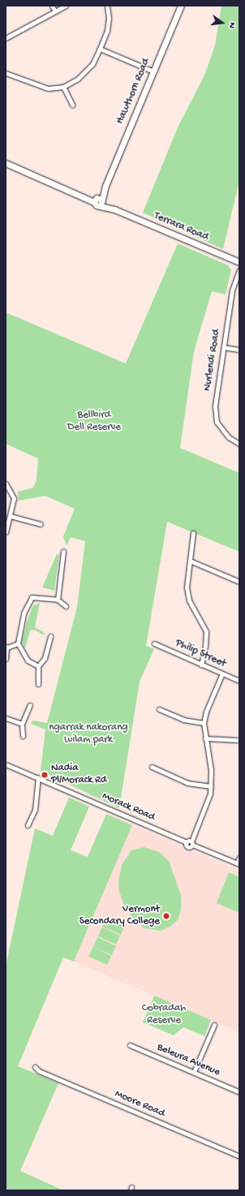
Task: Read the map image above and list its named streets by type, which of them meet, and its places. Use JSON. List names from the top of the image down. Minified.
{"streets":{"main road":["Hawthorn Road","Terrara Road"],"street":["Nurlendi Road","Philip Street","Morack Road","Beleura Avenue","Moore Road"]},"crossings":[["Hawthorn Road","Terrara Road"]],"parks":["Bellbird Dell Reserve","ngarrak nakorang wilam park","Cobradah Reserve"],"places":["Nadia Pl/Morack Rd","Vermont Secondary College"],"north":"right"}
